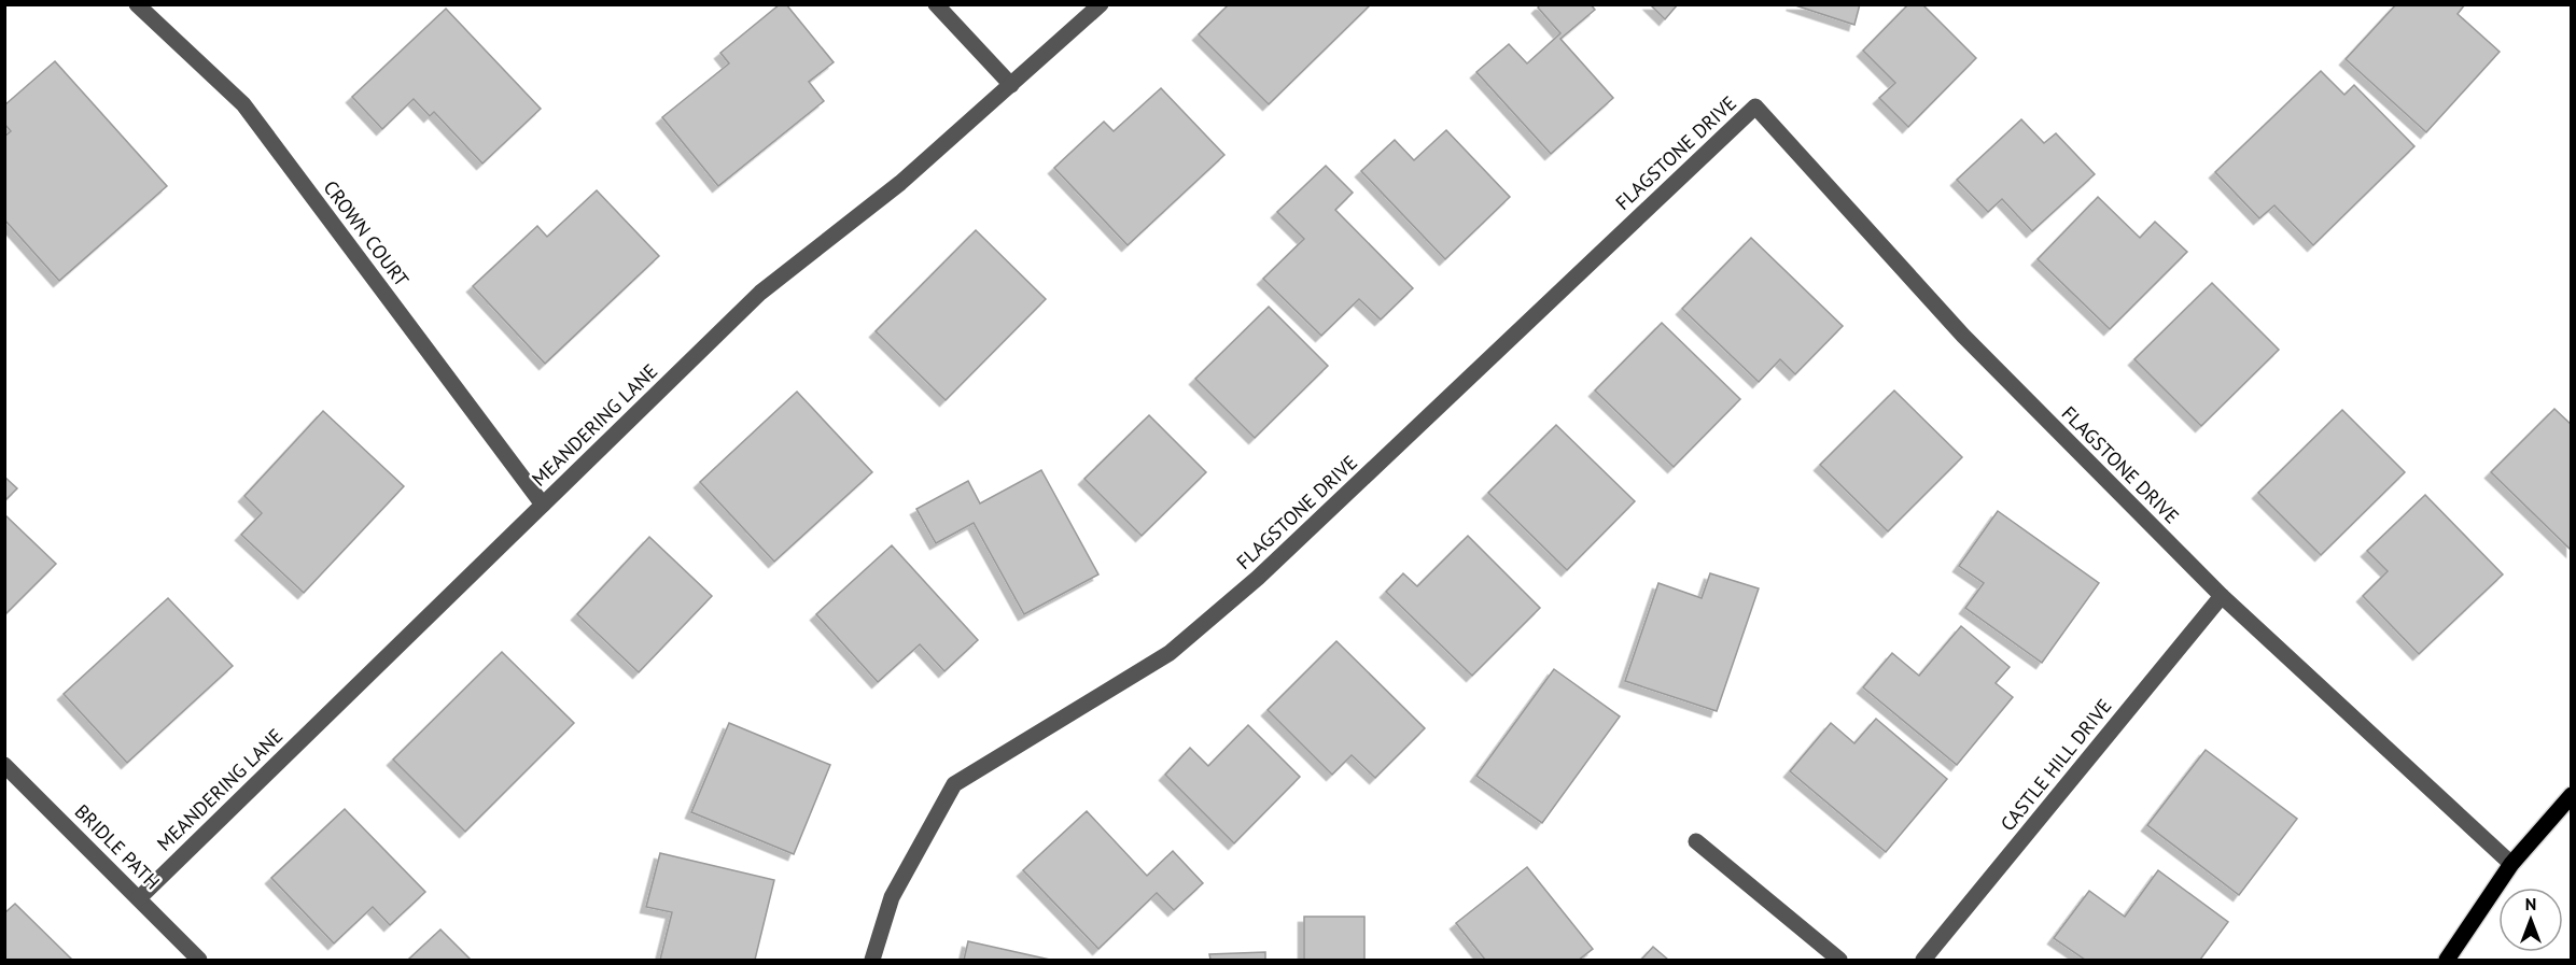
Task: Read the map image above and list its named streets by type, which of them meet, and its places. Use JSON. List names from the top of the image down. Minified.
{"streets":{"street":["FLAGSTONE DRIVE","CROWN COURT","MEANDERING LANE","CASTLE HILL DRIVE","BRIDLE PATH"]},"crossings":[["FLAGSTONE DRIVE","CASTLE HILL DRIVE"],["CROWN COURT","MEANDERING LANE"],["MEANDERING LANE","BRIDLE PATH"]],"north":"top"}
